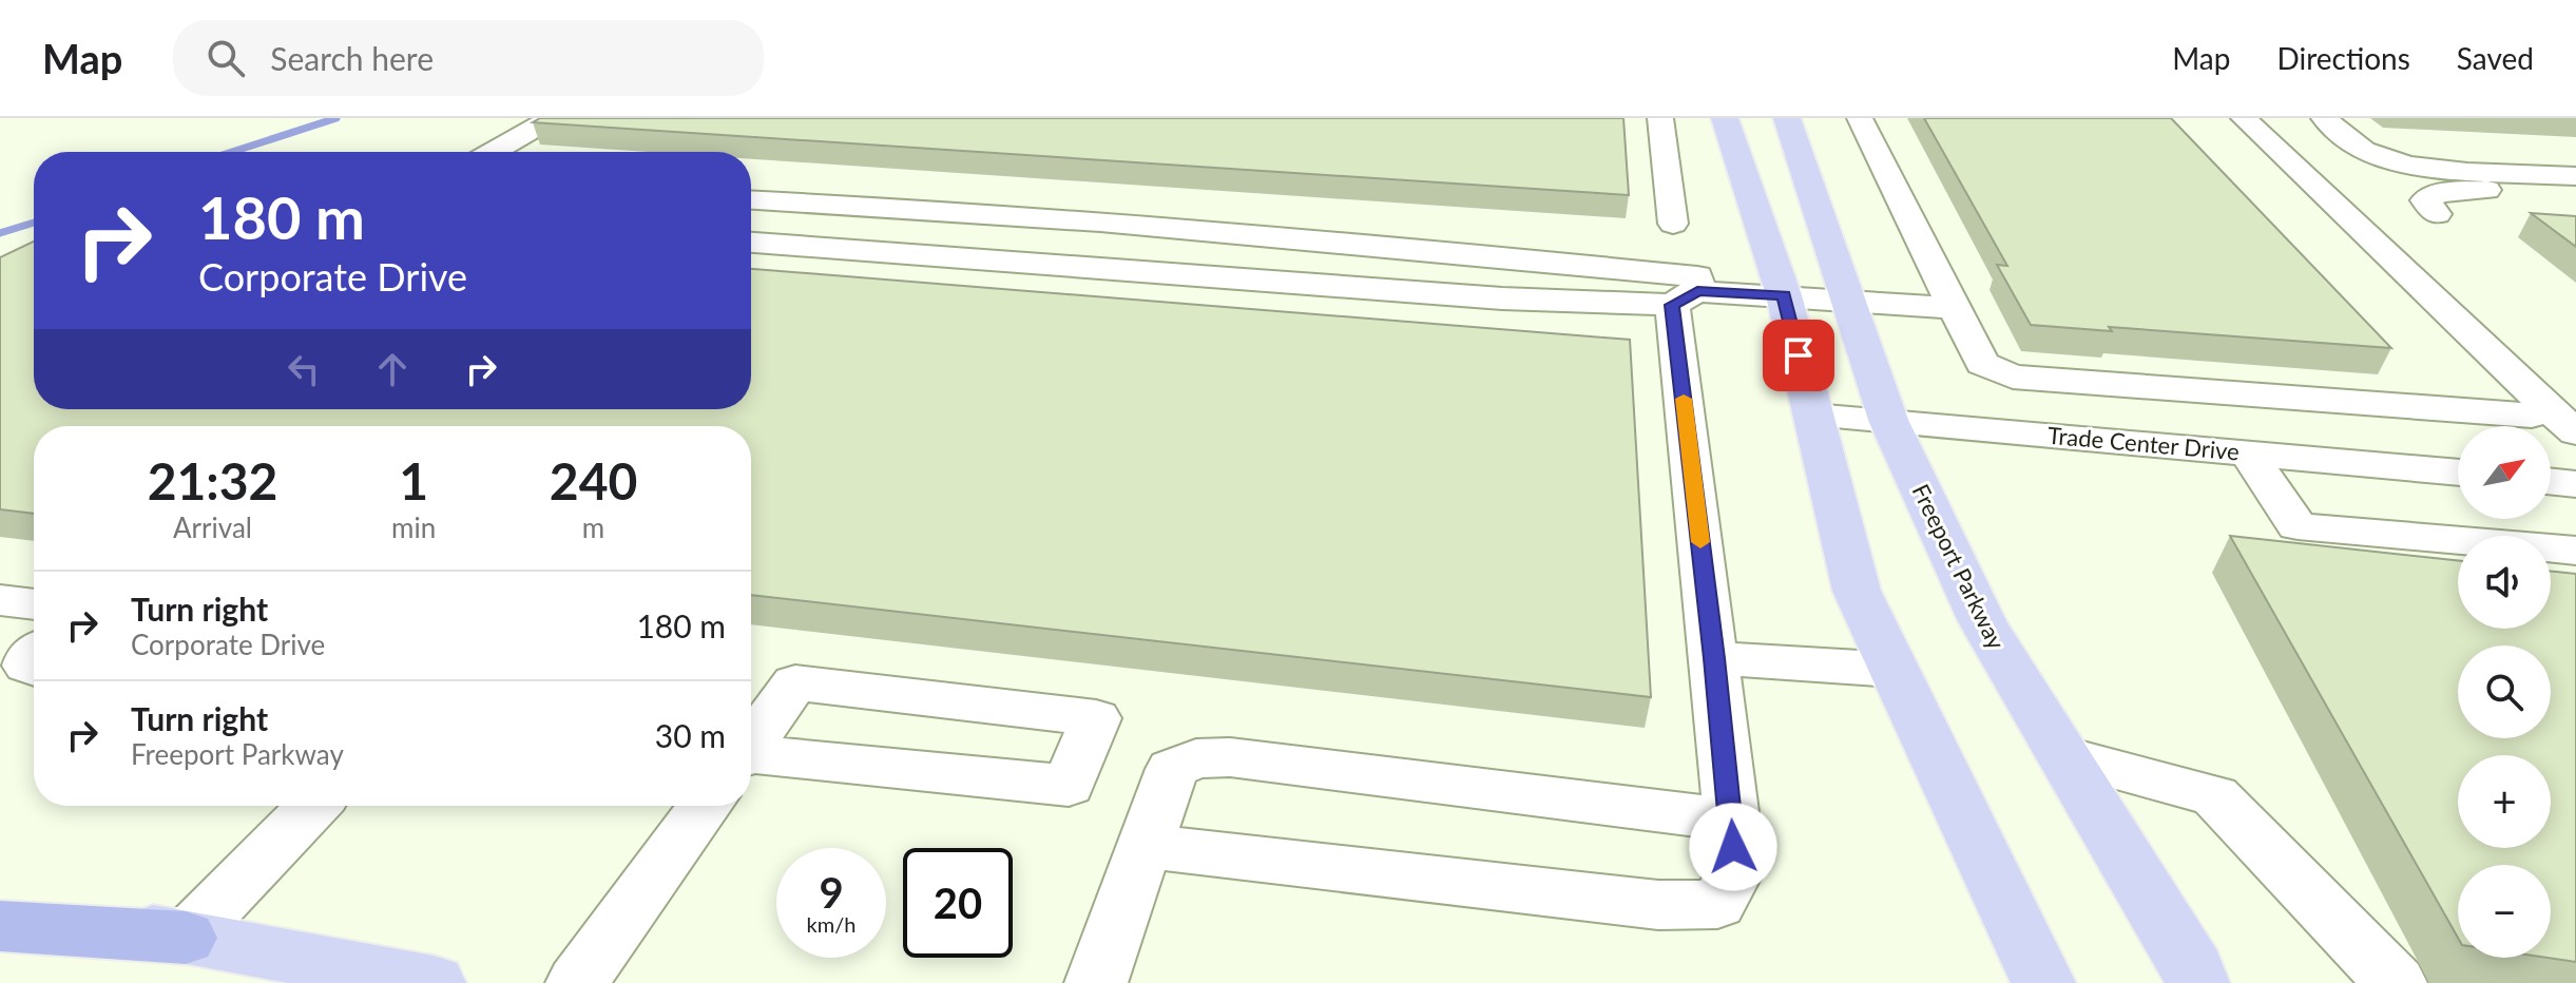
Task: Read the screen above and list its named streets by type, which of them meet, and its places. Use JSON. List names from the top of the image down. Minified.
{"streets":{"main road":["Freeport Parkway"],"street":["Trade Center Drive"]},"crossings":[["Trade Center Drive","Freeport Parkway"]],"north":"top right","page":{"header":"Map","search":"Search here","nav":["Map","Directions","Saved"],"turn":["180 m","Corporate Drive"],"map_buttons":["+","−"],"eta":["21:32","Arrival","1","min","240","m"],"list":[{"name":"Turn right","note":"Corporate Drive","value":"180 m"},{"name":"Turn right","note":"Freeport Parkway","value":"30 m"}],"speed":"9 km/h","limit":"20"}}
